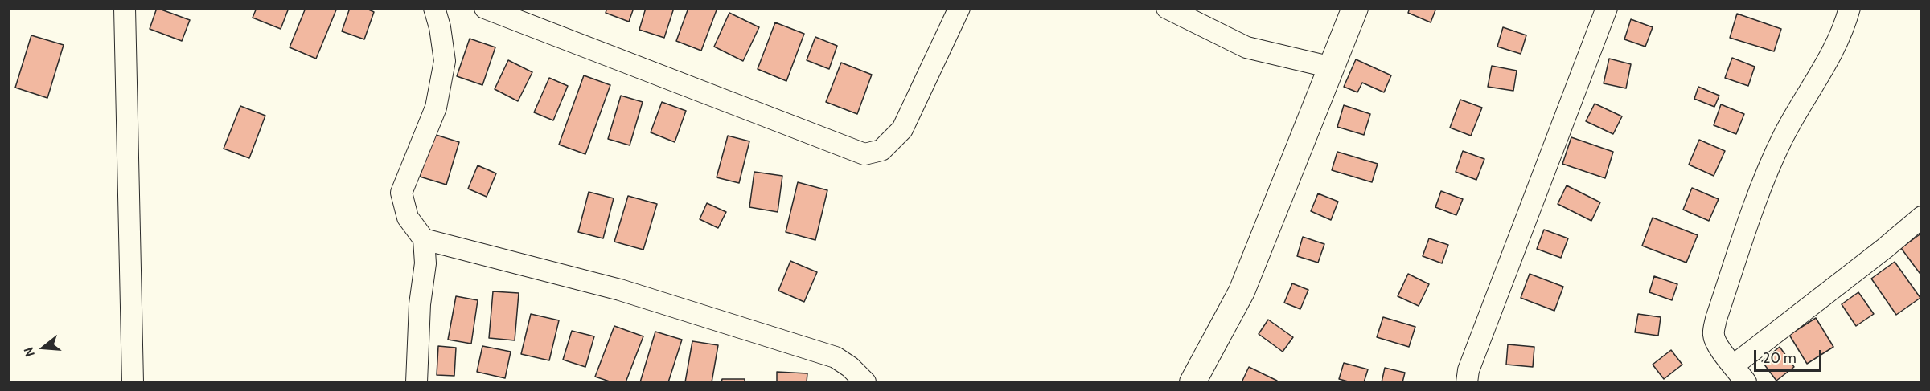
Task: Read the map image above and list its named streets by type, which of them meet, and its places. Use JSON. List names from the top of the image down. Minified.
{"scale_bar":"20 m","north":"left"}
